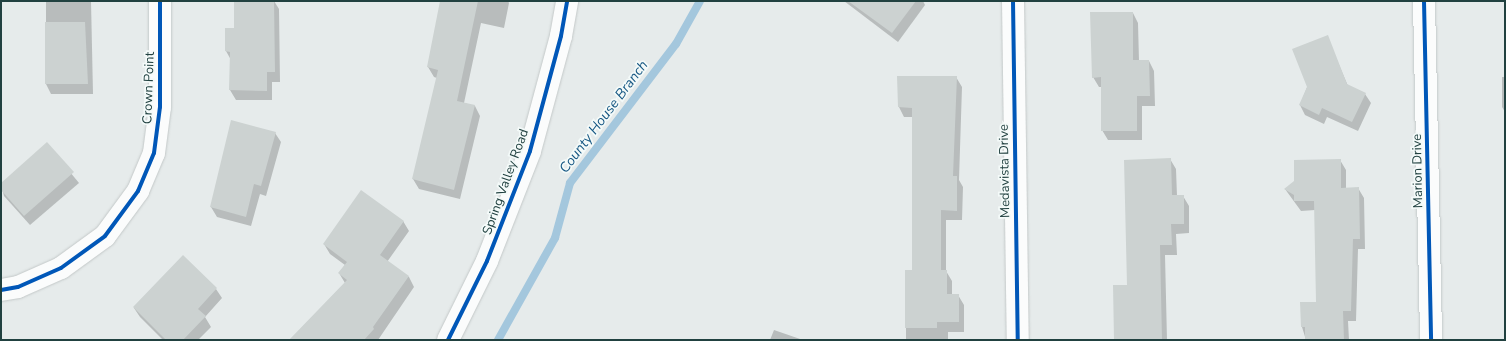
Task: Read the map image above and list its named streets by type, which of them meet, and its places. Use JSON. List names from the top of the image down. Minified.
{"streets":{"street":["Crown Point","Medavista Drive","Marion Drive","Spring Valley Road"]},"water":["County House Branch"]}
